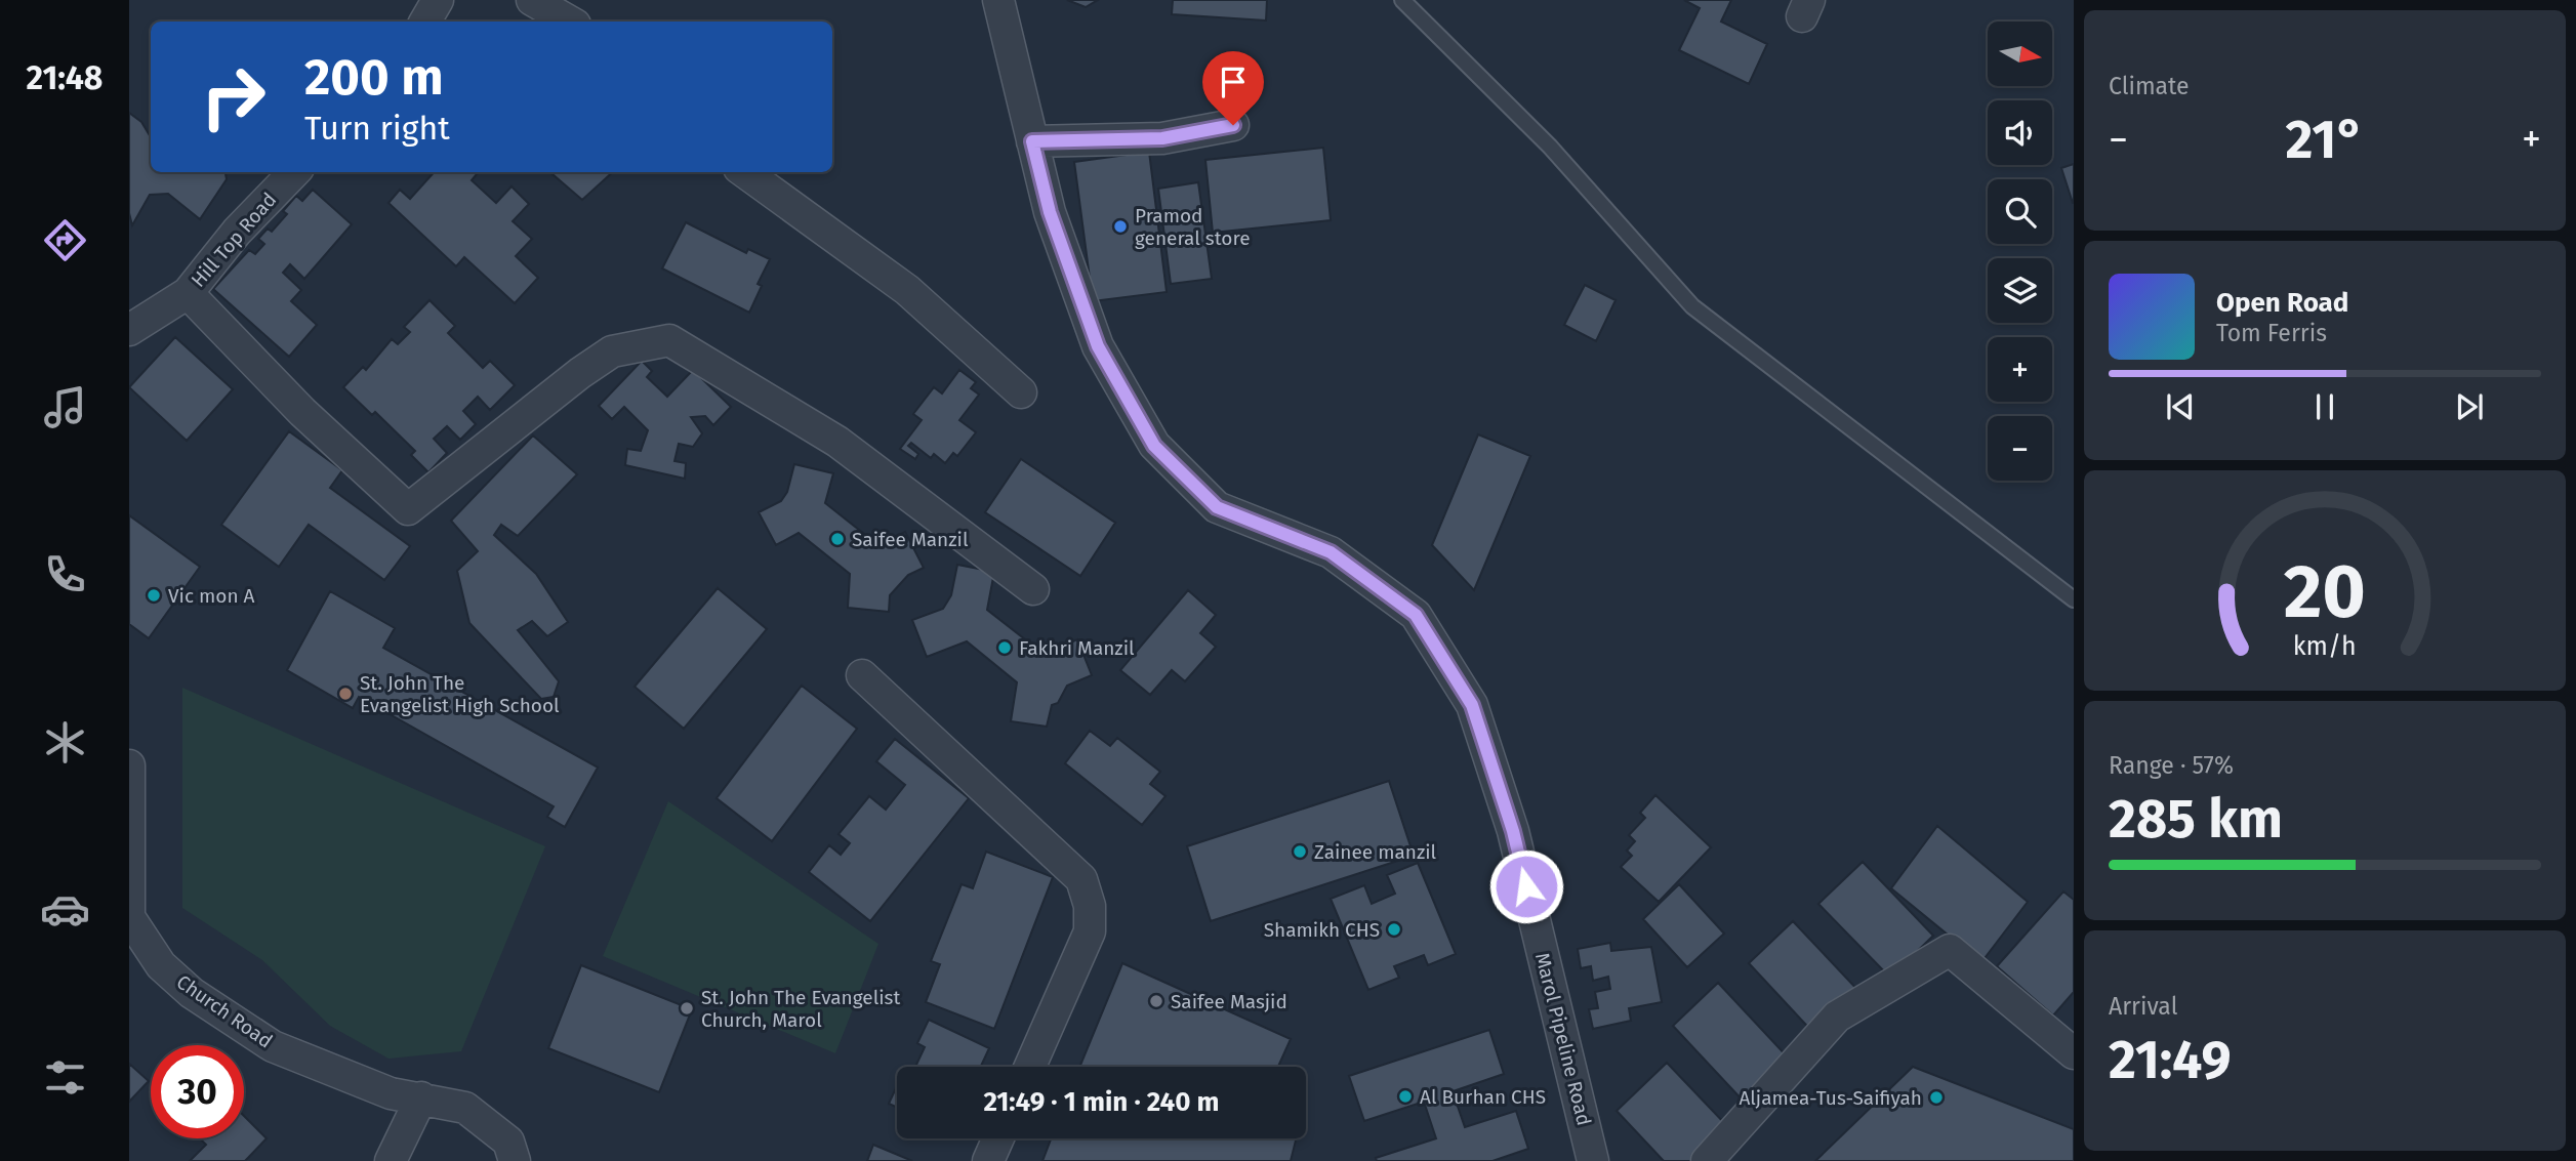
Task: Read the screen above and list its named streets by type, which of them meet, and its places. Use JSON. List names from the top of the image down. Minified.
{"streets":{"street":["Hill Top Road","Church Road","Marol Pipeline Road"]},"places":["Pramod general store","Saifee Manzil","Vic mon A","Fakhri Manzil","St. John The Evangelist High School","Zainee manzil","Shamikh CHS","Saifee Masjid","St. John The Evangelist Church, Marol","Al Burhan CHS","Aljamea-Tus-Saifiyah"],"north":"right","page":{"tabs":"21:48","tile":["Climate",["Range · 57%","285 km"],["Arrival","21:49"]],"map_buttons":["+","−"],"turn":["200 m","Turn right"],"heat":["−","21°","+"],"song":["Open Road","Tom Ferris"],"limit":"30","trip":"21:49 · 1 min · 240 m","gauge":["20","km/h"]}}
